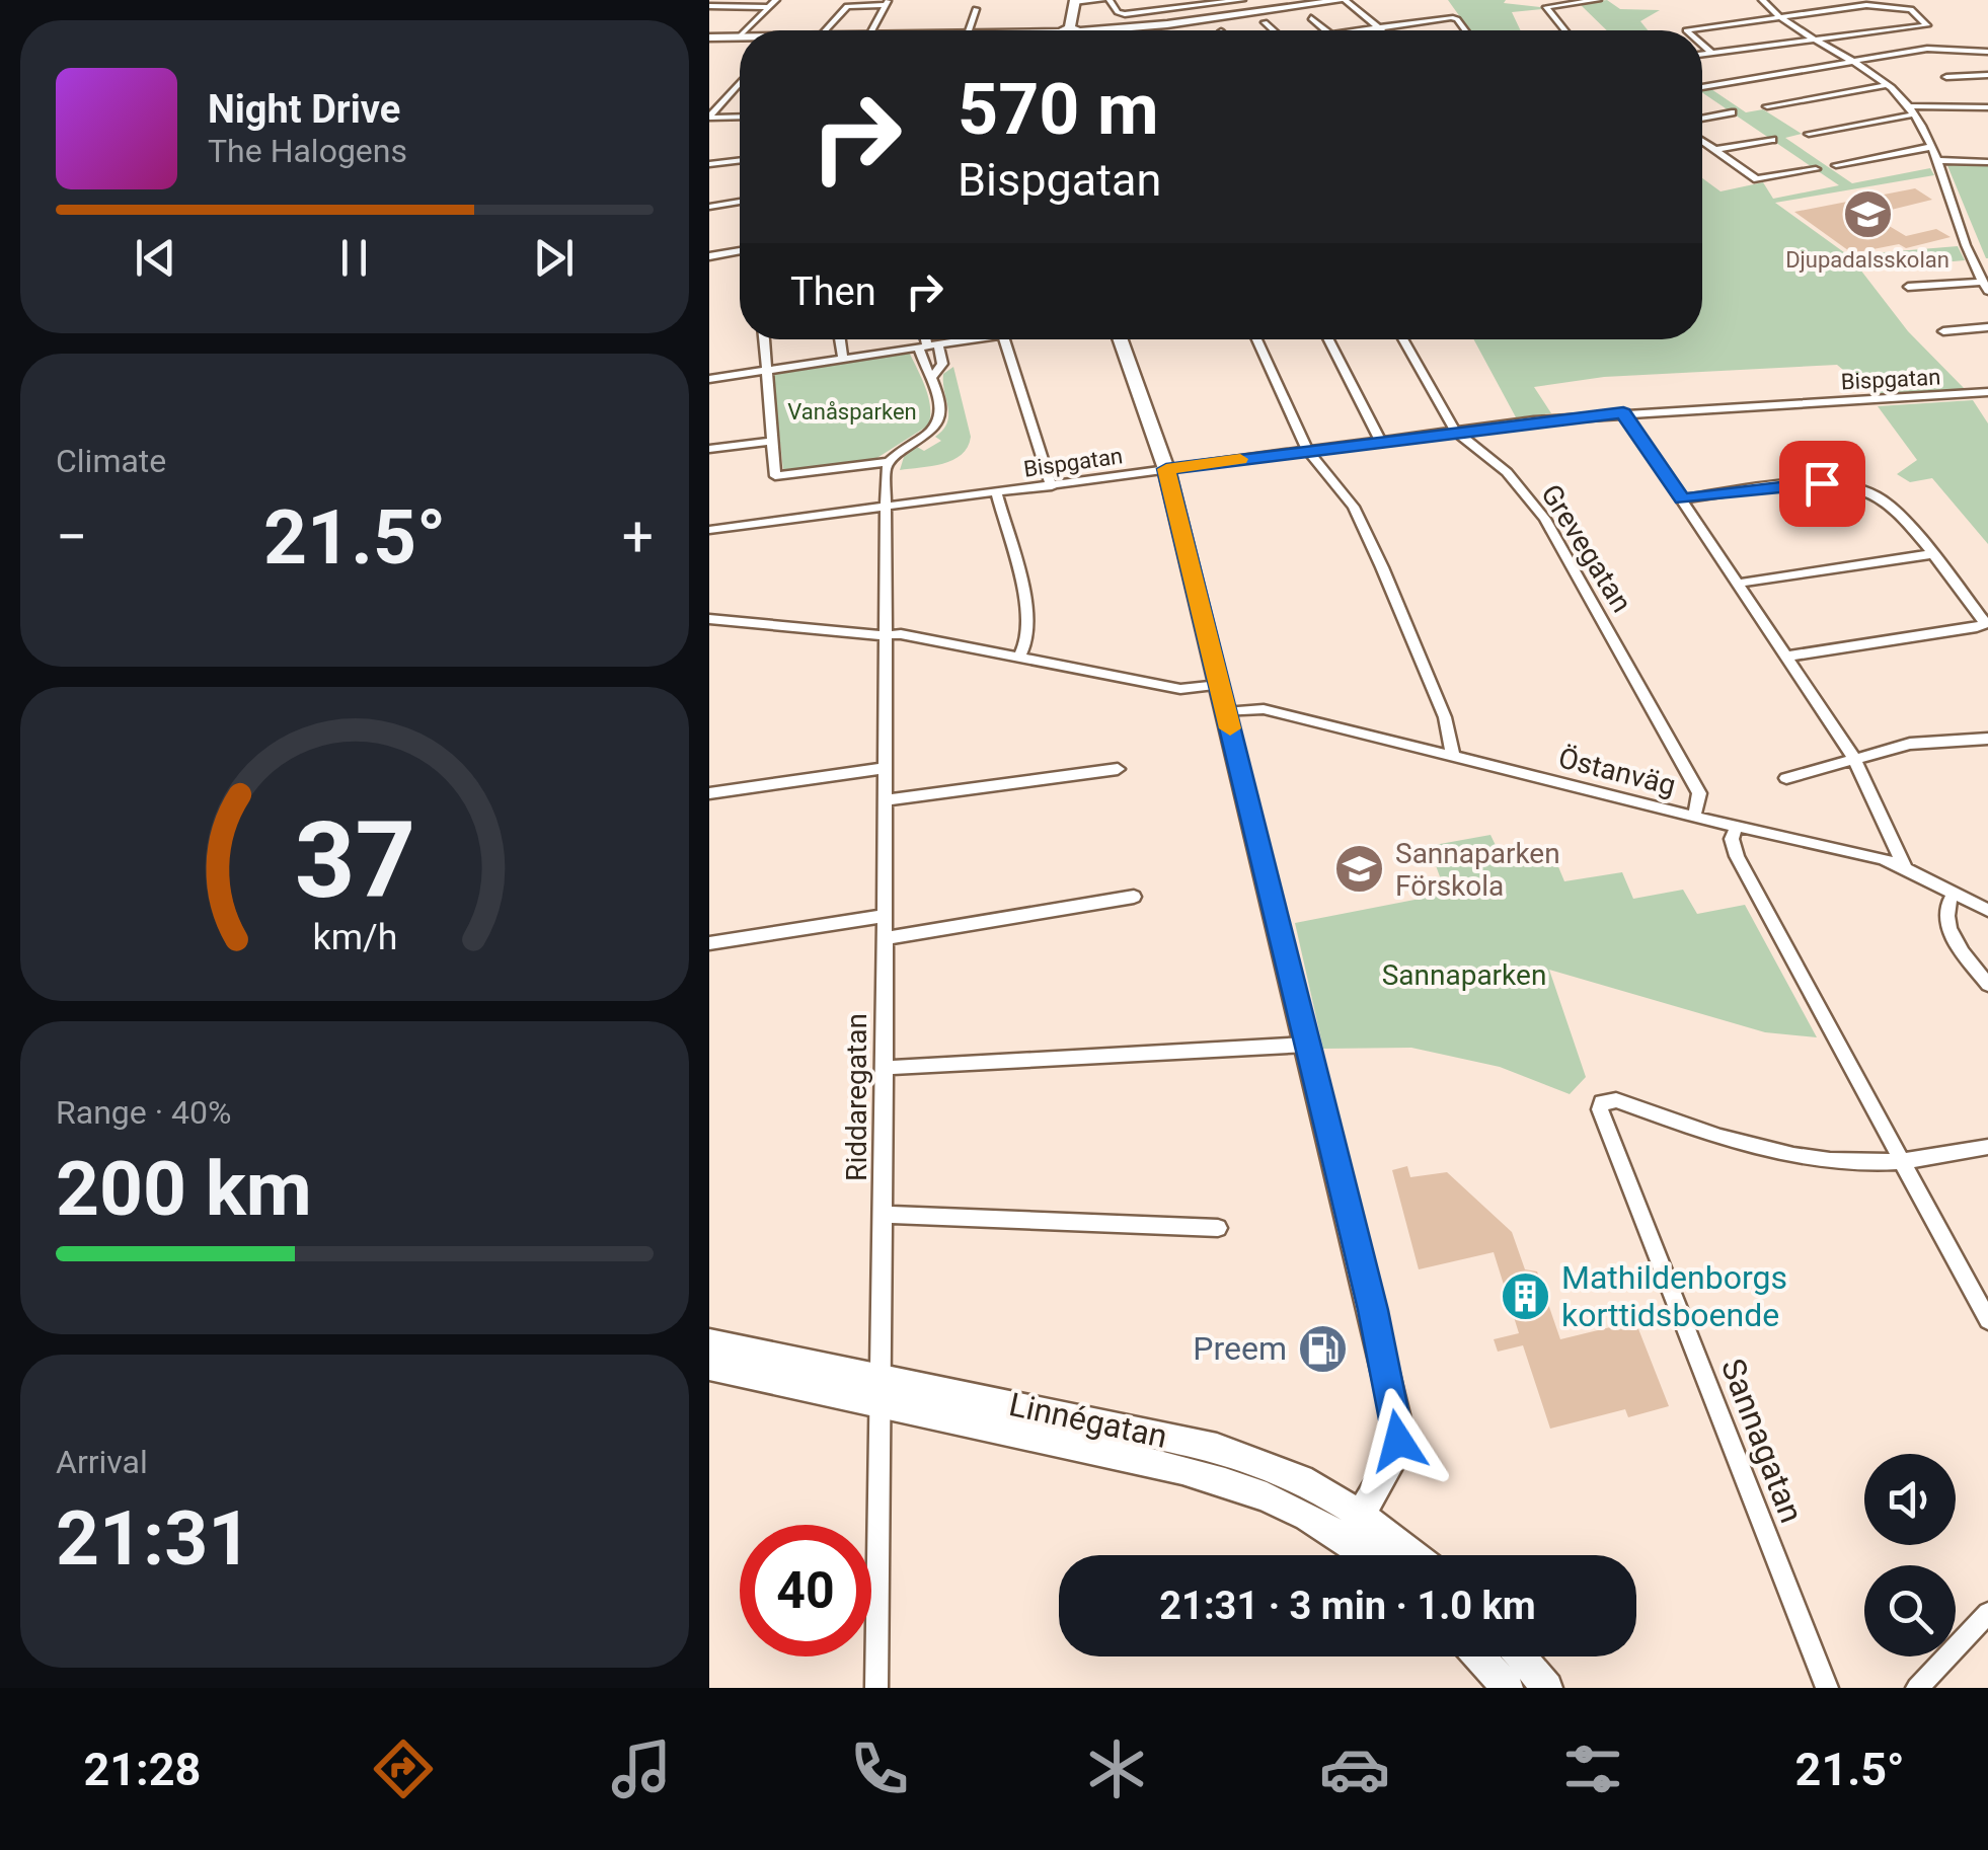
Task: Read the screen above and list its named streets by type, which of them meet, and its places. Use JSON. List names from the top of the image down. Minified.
{"streets":{"street":["Bispgatan","Grevegatan","Östanväg","Riddaregatan","Linnégatan","Sannagatan"]},"crossings":[["Bispgatan","Grevegatan"],["Bispgatan","Riddaregatan"],["Grevegatan","Östanväg"],["Riddaregatan","Linnégatan"]],"parks":["Vanåsparken","Sannaparken"],"places":{"school or university":["Djupadalsskolan","Sannaparken Förskola"],"building":["Mathildenborgs korttidsboende"],"fuel station":["Preem"]},"page":{"turn":["570 m","Bispgatan"],"song":["Night Drive","The Halogens"],"then":"Then","tile":["Climate",["Range · 40%","200 km"],["Arrival","21:31"]],"heat":["−","21.5°","+"],"limit":"40","trip":"21:31 · 3 min · 1.0 km","tabs":["21:28","21.5°"],"gauge":["37","km/h"]}}
